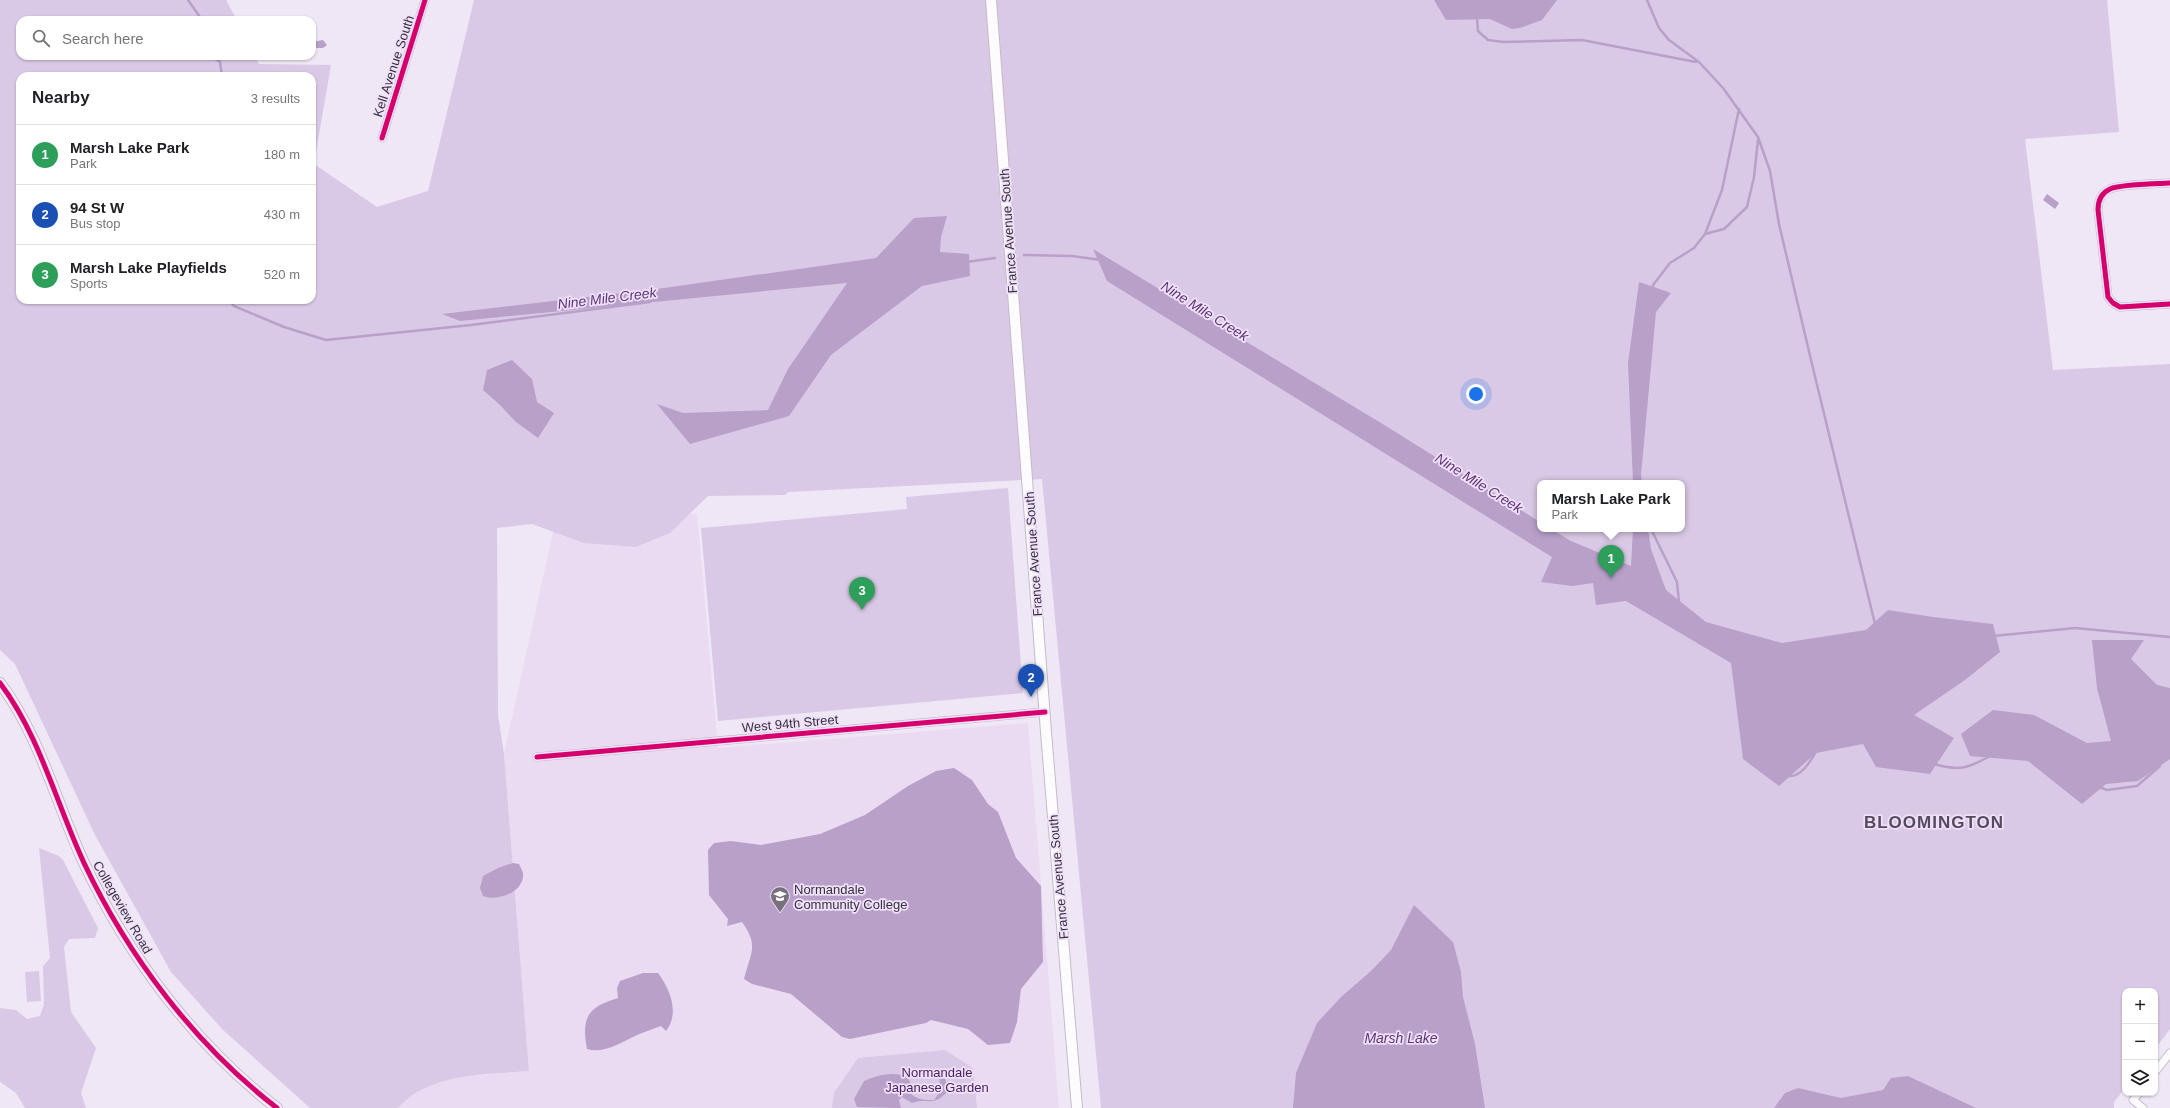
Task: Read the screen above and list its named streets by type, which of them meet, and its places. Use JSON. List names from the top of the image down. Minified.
{"streets":{"main road":["France Avenue South","Collegeview Road"],"street":["Kell Avenue South","West 94th Street"]},"crossings":[["France Avenue South","West 94th Street"]],"districts":["BLOOMINGTON"],"water":["Nine Mile Creek","Marsh Lake"],"parks":["Normandale Japanese Garden"],"places":{"school or university":["Normandale Community College"]},"page":{"search":"Search here","heading":["Nearby","3 results"],"list":[{"mark":"1","name":"Marsh Lake Park","note":"Park","value":"180 m"},{"mark":"2","name":"94 St W","note":"Bus stop","value":"430 m"},{"mark":"3","name":"Marsh Lake Playfields","note":"Sports","value":"520 m"}],"popup":["Marsh Lake Park","Park"],"pins":["1","3","2"],"map_buttons":["+","−"]}}
